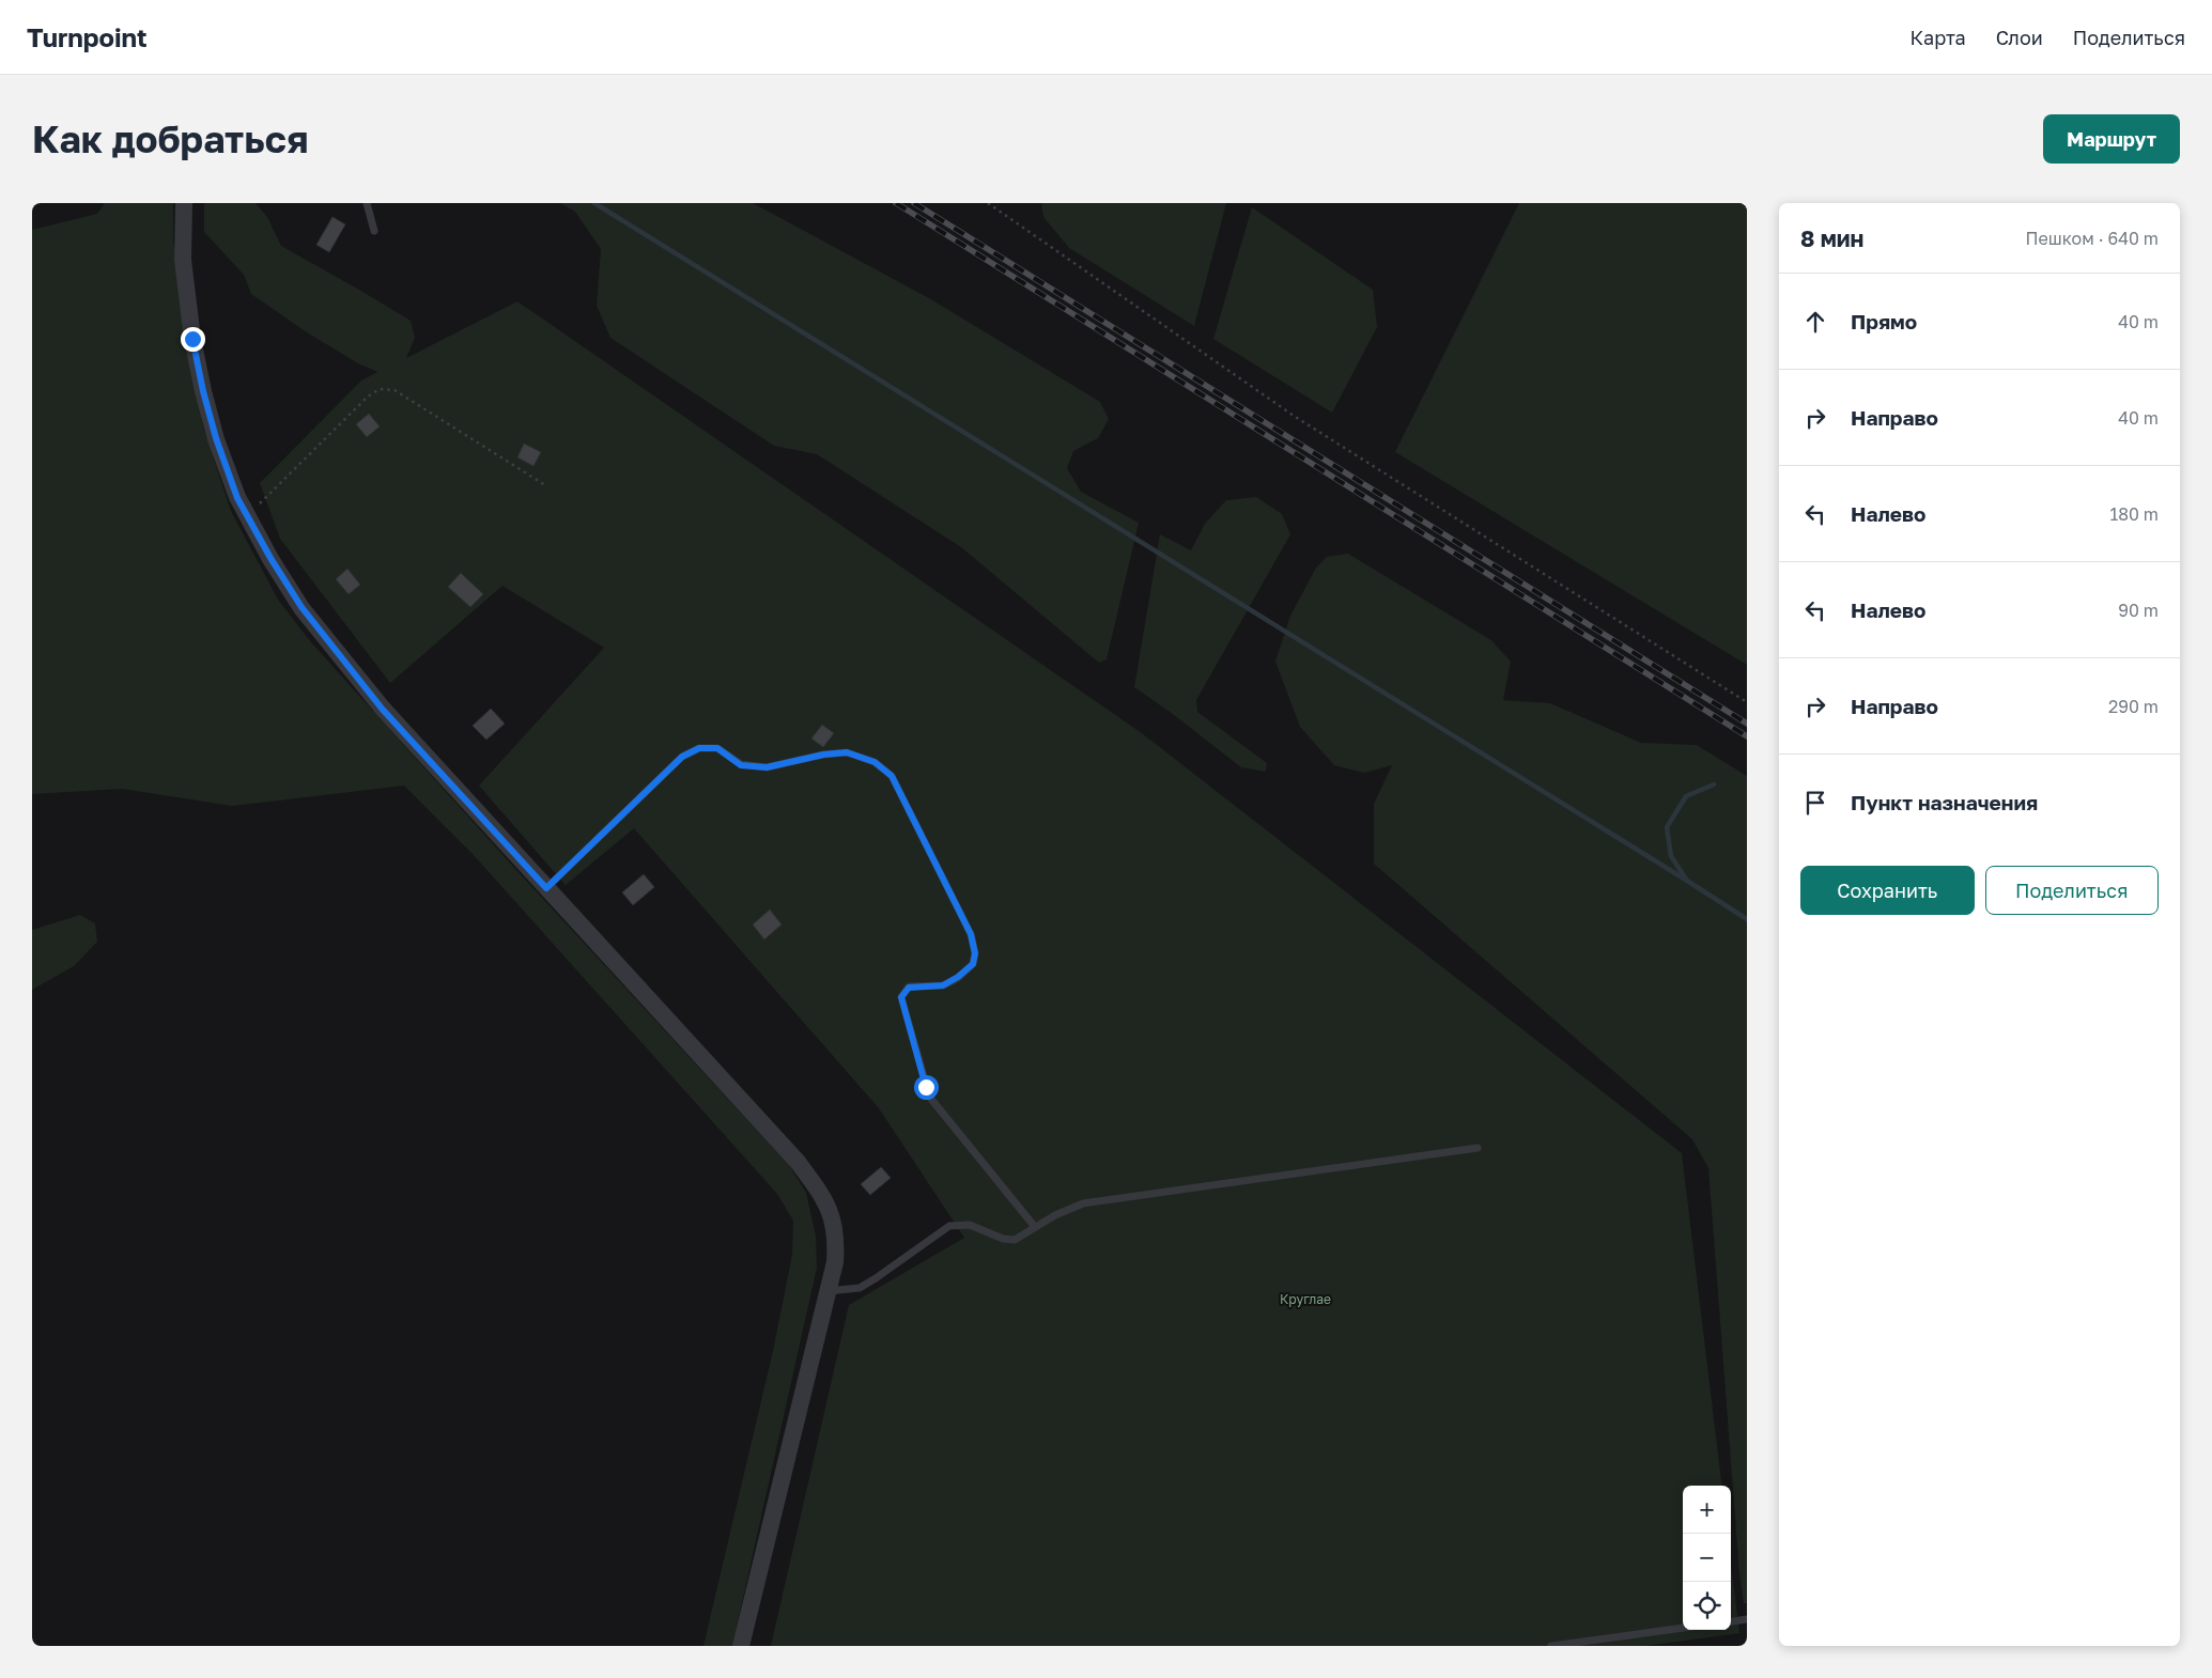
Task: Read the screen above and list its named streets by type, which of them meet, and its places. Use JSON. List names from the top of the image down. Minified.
{"parks":["Круглае"],"page":{"header":"Turnpoint","nav":["Карта","Слои","Поделиться"],"buttons":["Маршрут",["Сохранить","Поделиться"]],"title":"Как добраться","heading":["8 мин","Пешком · 640 m"],"list":[["Прямо","40 m"],["Направо","40 m"],["Налево","180 m"],["Налево","90 m"],["Направо","290 m"],"Пункт назначения"],"map_buttons":["+","−"]}}
